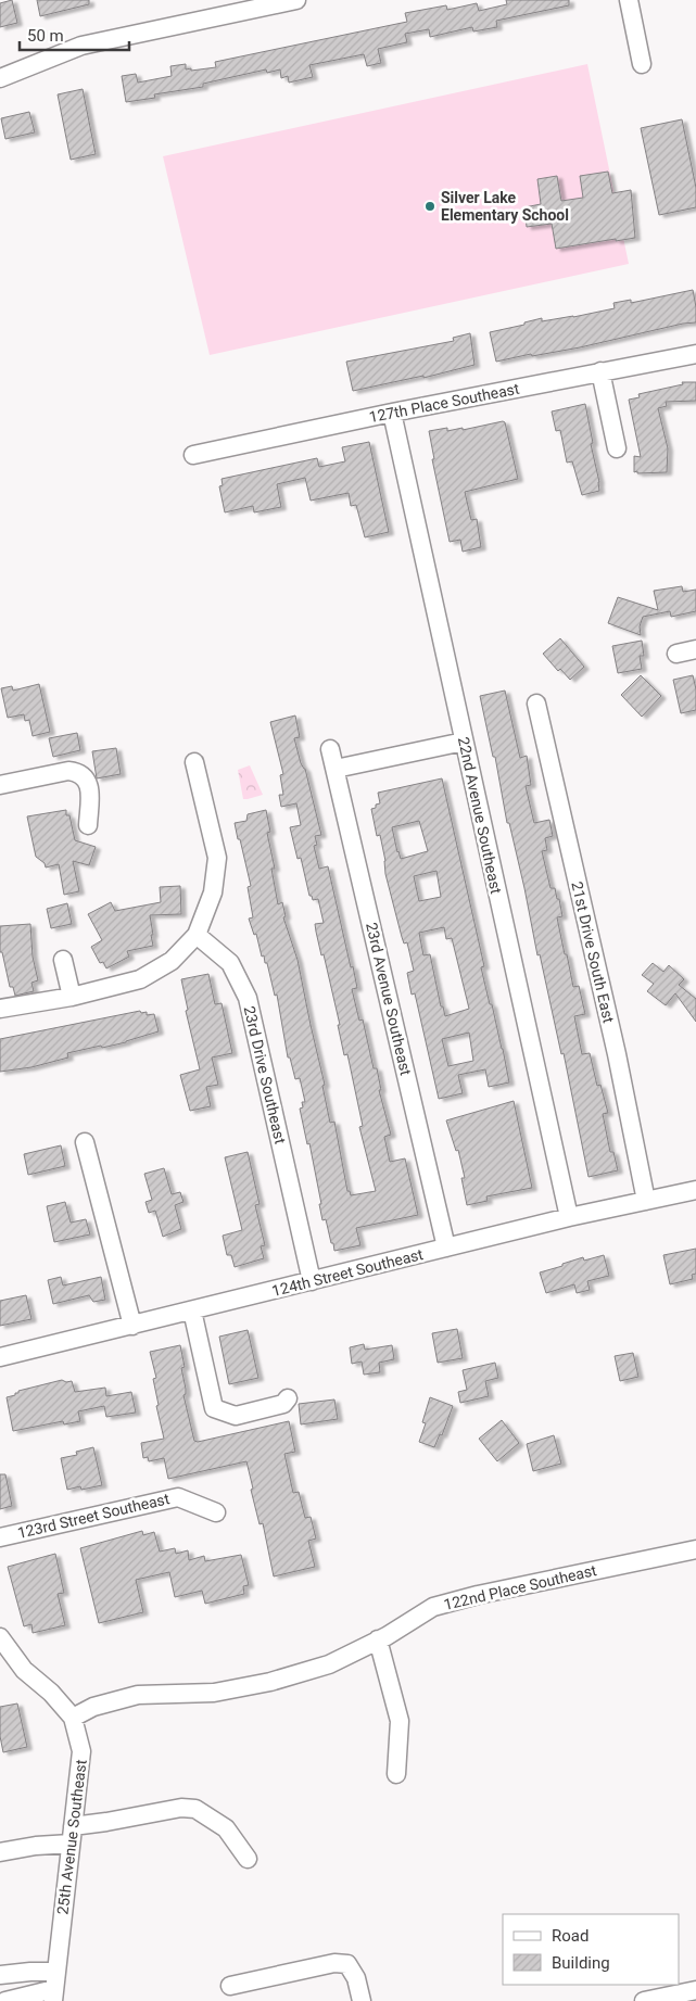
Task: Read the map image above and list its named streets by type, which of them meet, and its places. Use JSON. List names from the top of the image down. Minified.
{"streets":{"street":["127th Place Southeast","22nd Avenue Southeast","21st Drive South East","23rd Avenue Southeast","23rd Drive Southeast","124th Street Southeast","123rd Street Southeast","122nd Place Southeast","25th Avenue Southeast"]},"crossings":[["127th Place Southeast","22nd Avenue Southeast"],["22nd Avenue Southeast","124th Street Southeast"],["21st Drive South East","124th Street Southeast"],["23rd Avenue Southeast","124th Street Southeast"],["23rd Drive Southeast","124th Street Southeast"],["122nd Place Southeast","25th Avenue Southeast"]],"places":["Silver Lake Elementary School"],"legend":["Road","Building"],"scale_bar":"50 m"}
